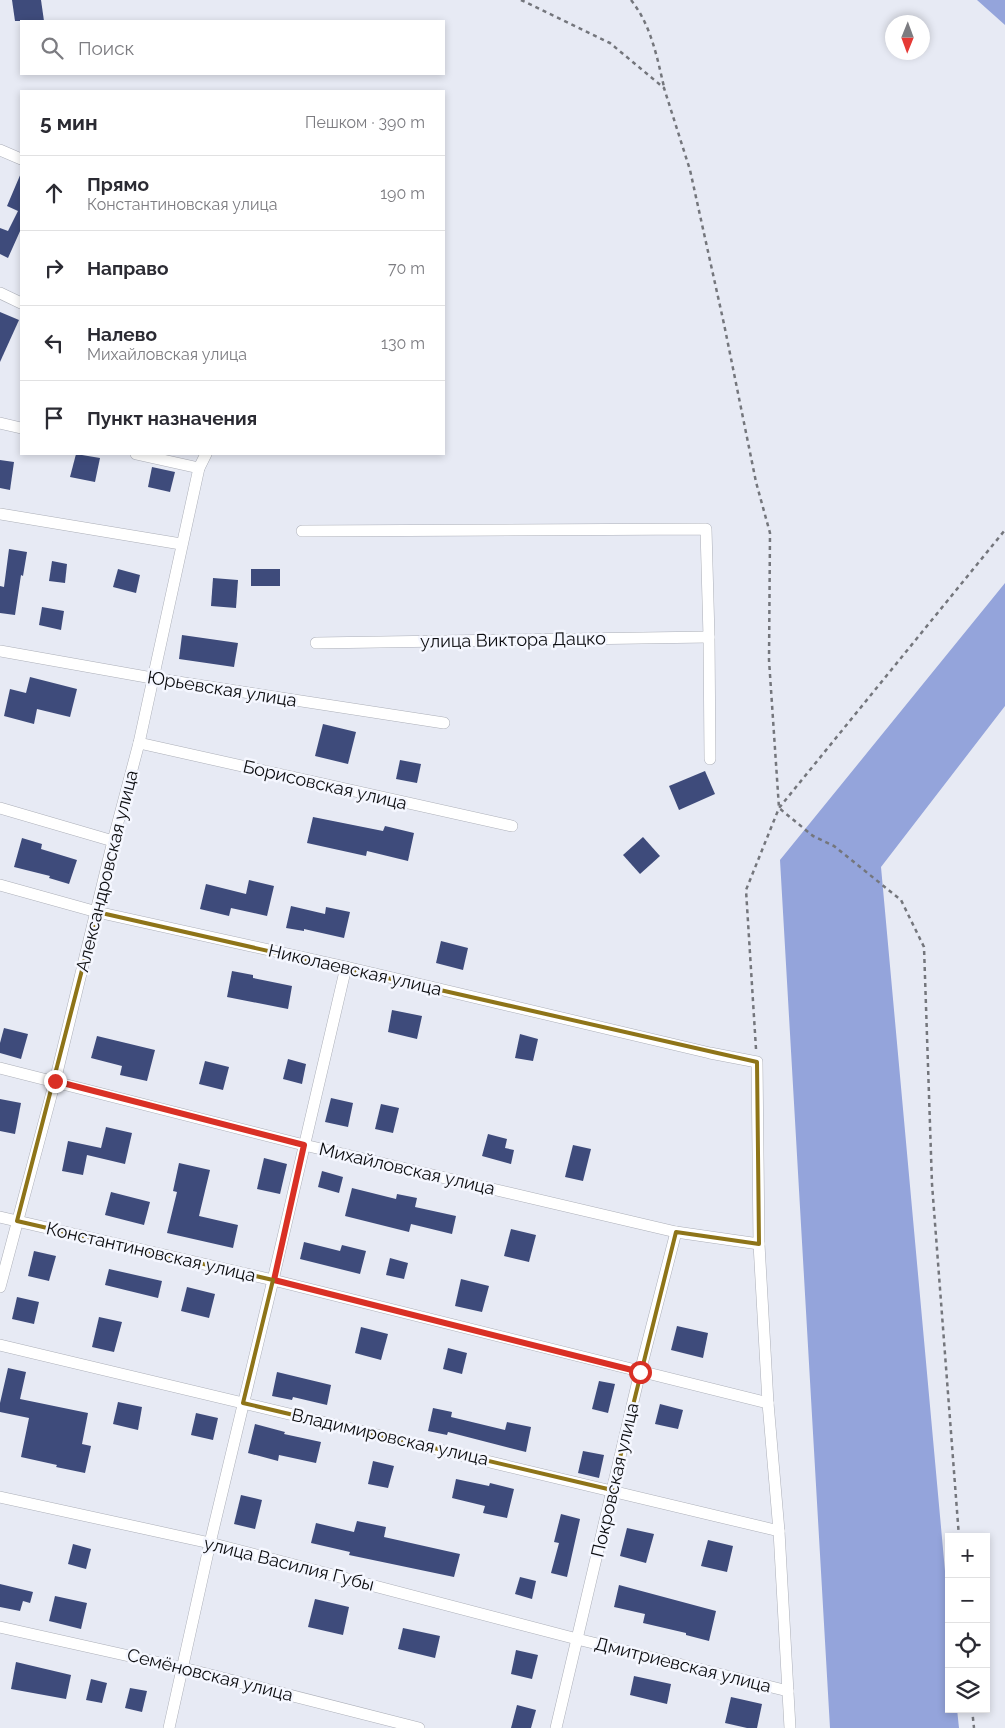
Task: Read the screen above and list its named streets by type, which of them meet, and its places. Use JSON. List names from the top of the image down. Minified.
{"streets":{"street":["улица Виктора Дацко","Юрьевская улица","Борисовская улица","Александровская улица","Николаевская улица","Михайловская улица","Константиновская улица","Владимировская улица","Покровская улица","улица Василия Губы","Дмитриевская улица","Семёновская улица"]},"crossings":[["Юрьевская улица","Александровская улица"],["Борисовская улица","Александровская улица"],["Александровская улица","Николаевская улица"],["Александровская улица","Михайловская улица"],["Александровская улица","Константиновская улица"],["Михайловская улица","Покровская улица"],["Константиновская улица","Покровская улица"],["Владимировская улица","Покровская улица"],["Покровская улица","улица Василия Губы"],["Покровская улица","Дмитриевская улица"],["улица Василия Губы","Дмитриевская улица"]],"north":"bottom","page":{"search":"Поиск","heading":["5 мин","Пешком · 390 m"],"list":[["Прямо","Константиновская улица","190 m"],["Направо","70 m"],["Налево","Михайловская улица","130 m"],"Пункт назначения"],"map_buttons":["+","−"]}}
